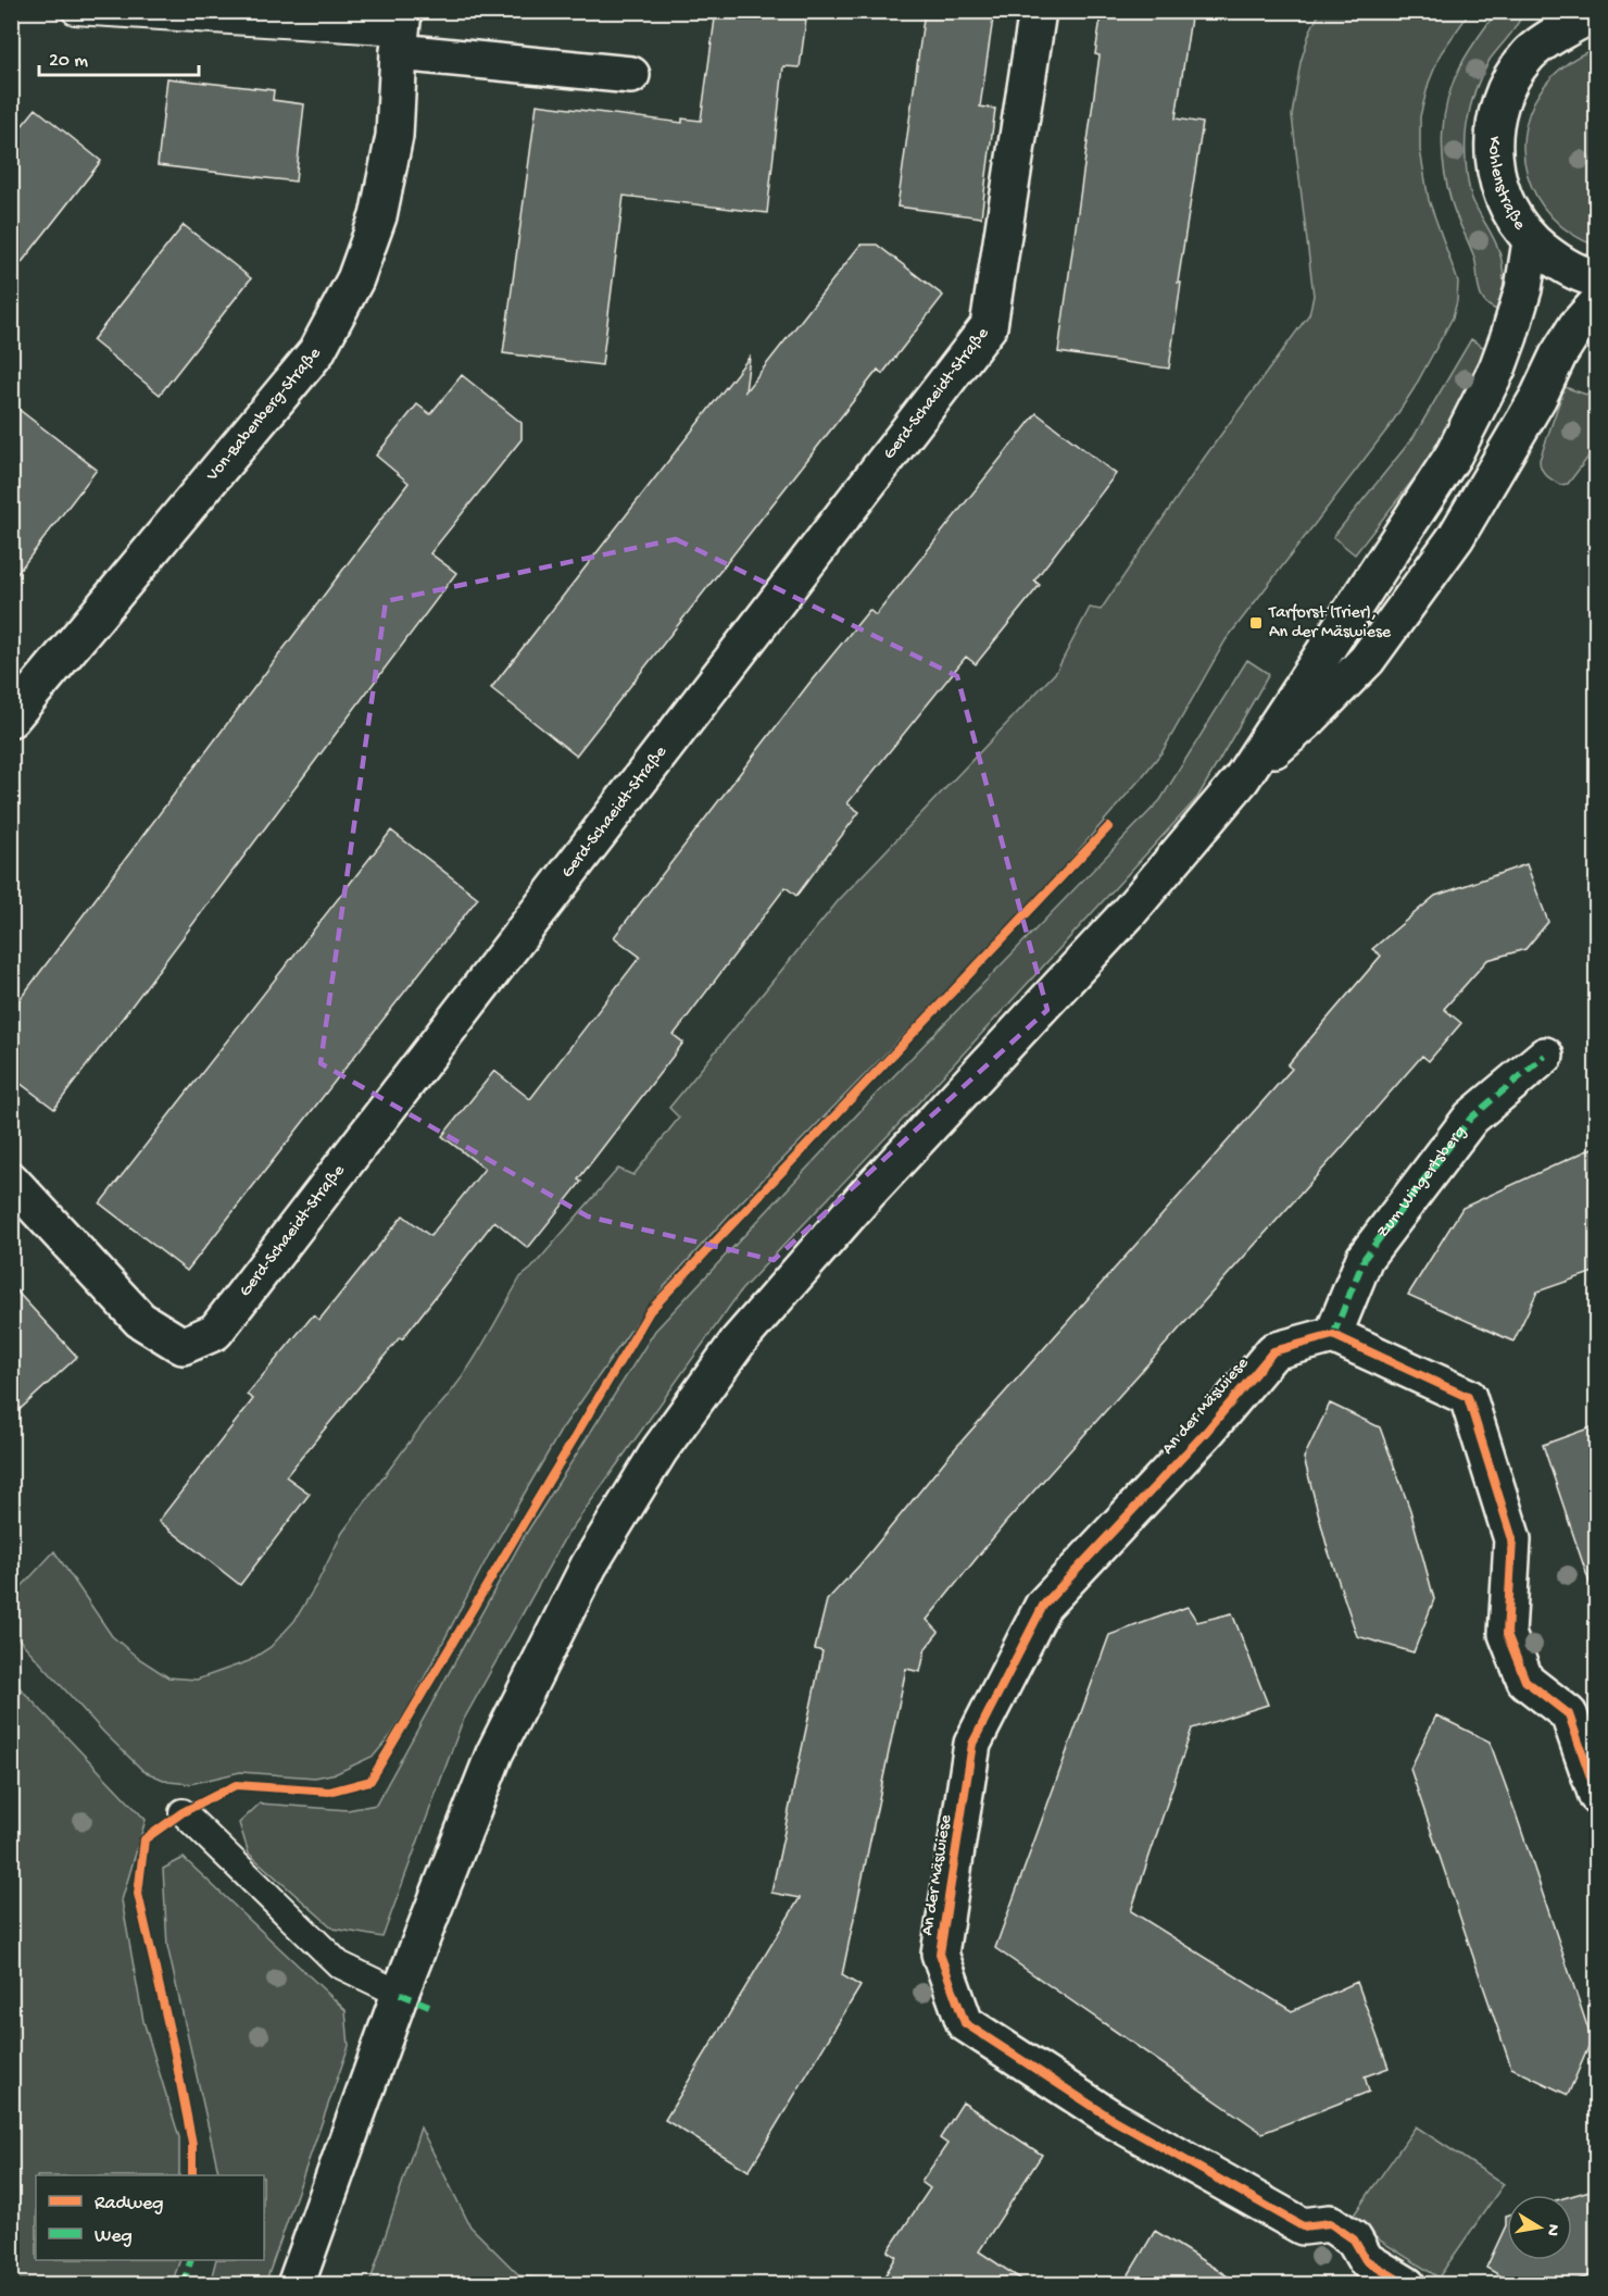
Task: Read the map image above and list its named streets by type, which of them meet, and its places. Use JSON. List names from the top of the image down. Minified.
{"streets":{"street":["Kohlenstraße","Gerd-Schaeidt-Straße","Von-Babenberg-Straße","Zum Wingertsberg","An der Mäswiese"]},"crossings":[["Zum Wingertsberg","An der Mäswiese"]],"places":{"transit":["Tarforst (Trier), An der Mäswiese"]},"legend":["Radweg","Weg"],"scale_bar":"20 m","north":"right"}
